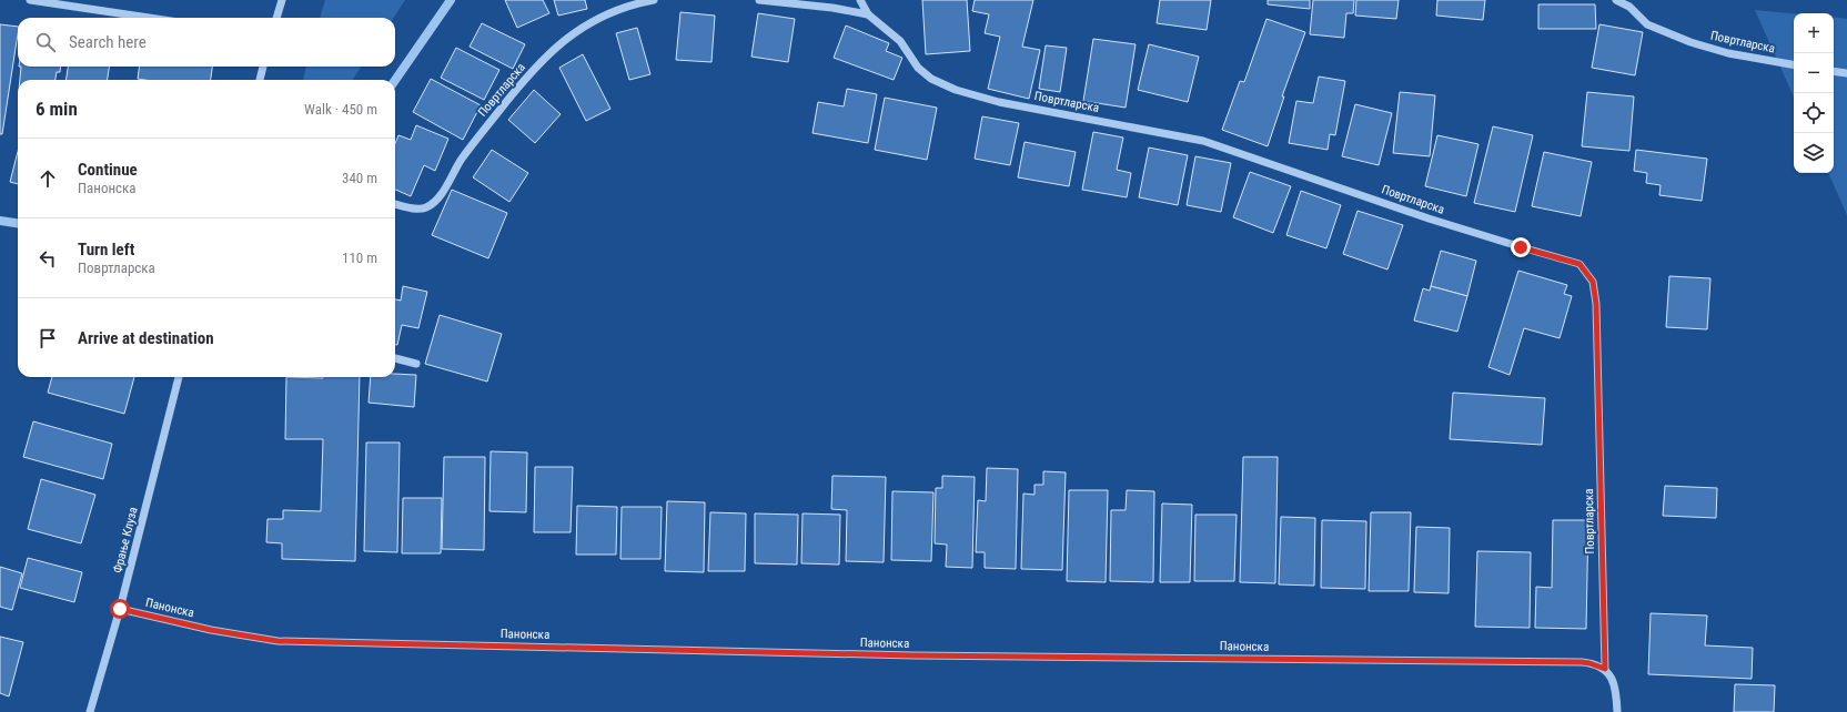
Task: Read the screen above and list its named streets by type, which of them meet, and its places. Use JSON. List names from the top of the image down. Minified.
{"streets":{"street":["Повртларска","Фрање Клуза","Панонска"]},"crossings":[["Повртларска","Панонска"],["Фрање Клуза","Панонска"]],"page":{"map_buttons":["+","−"],"search":"Search here","heading":["6 min","Walk · 450 m"],"list":[["Continue","Панонска","340 m"],["Turn left","Повртларска","110 m"],"Arrive at destination"]}}
